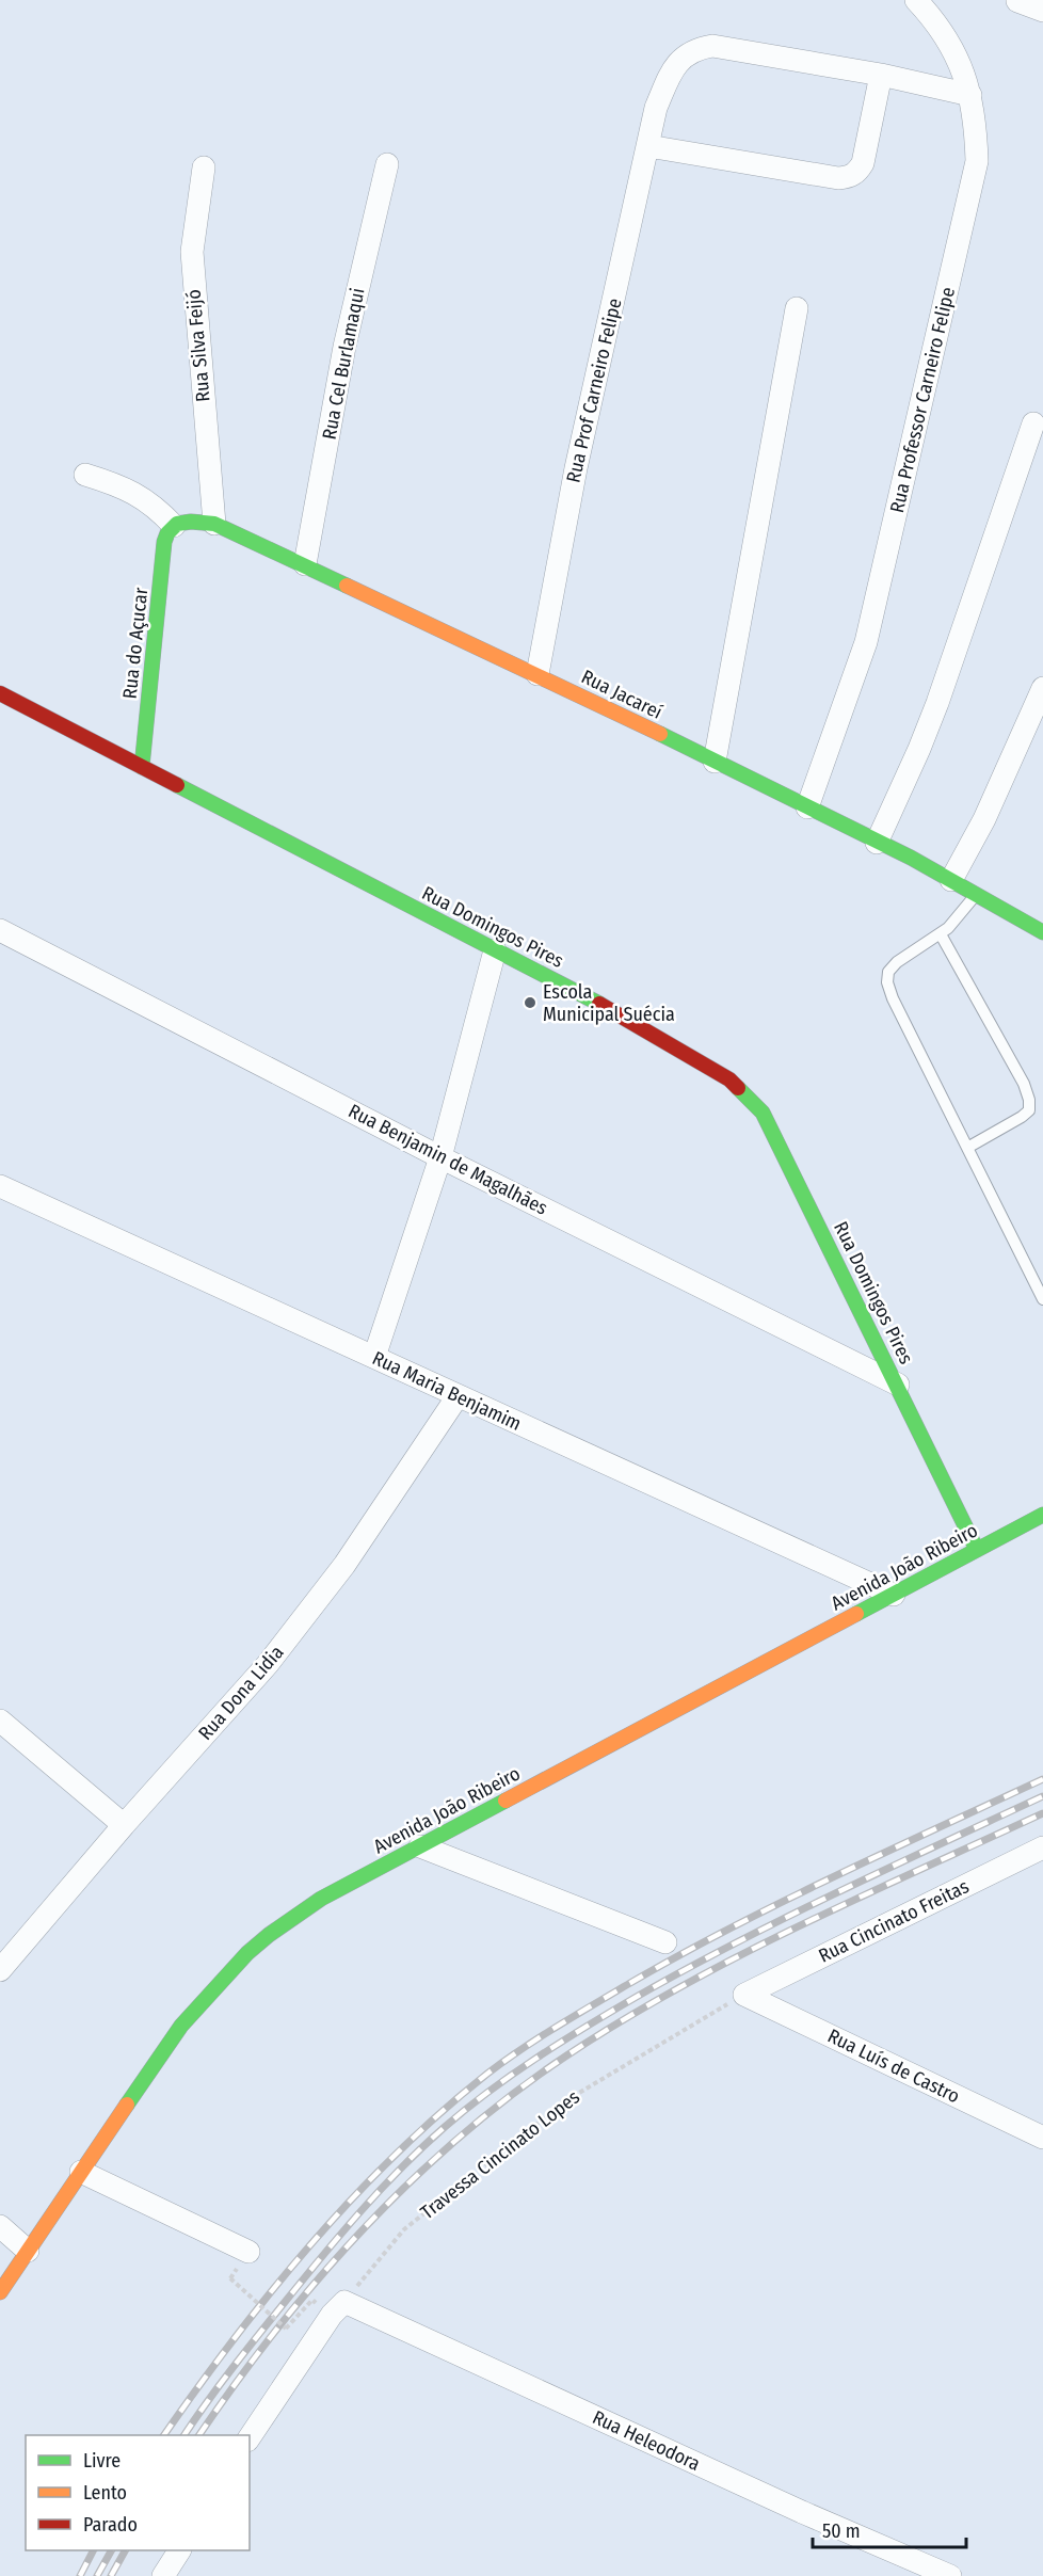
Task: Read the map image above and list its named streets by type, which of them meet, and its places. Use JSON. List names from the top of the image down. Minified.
{"streets":{"street":["Rua Silva Feijó","Rua Cel Burlamaqui","Rua Prof Carneiro Felipe","Rua Professor Carneiro Felipe","Rua do Açucar","Rua Jacareí","Rua Domingos Pires","Rua Benjamin de Magalhães","Rua Maria Benjamim","Avenida João Ribeiro","Rua Dona Lidia","Rua Cincinato Freitas","Rua Luís de Castro","Rua Heleodora"],"path":["Travessa Cincinato Lopes"]},"crossings":[["Rua Silva Feijó","Rua Jacareí"],["Rua Cel Burlamaqui","Rua Jacareí"],["Rua Prof Carneiro Felipe","Rua Professor Carneiro Felipe"],["Rua Prof Carneiro Felipe","Rua Jacareí"],["Rua Professor Carneiro Felipe","Rua Jacareí"],["Rua do Açucar","Rua Jacareí"],["Rua do Açucar","Rua Domingos Pires"],["Rua Domingos Pires","Rua Benjamin de Magalhães"],["Rua Domingos Pires","Avenida João Ribeiro"],["Rua Maria Benjamim","Avenida João Ribeiro"],["Rua Maria Benjamim","Rua Dona Lidia"],["Rua Cincinato Freitas","Rua Luís de Castro"],["Rua Cincinato Freitas","Travessa Cincinato Lopes"],["Rua Luís de Castro","Travessa Cincinato Lopes"],["Travessa Cincinato Lopes","Rua Heleodora"]],"places":["Escola Municipal Suécia"],"legend":["Livre","Lento","Parado"],"scale_bar":"50 m"}
